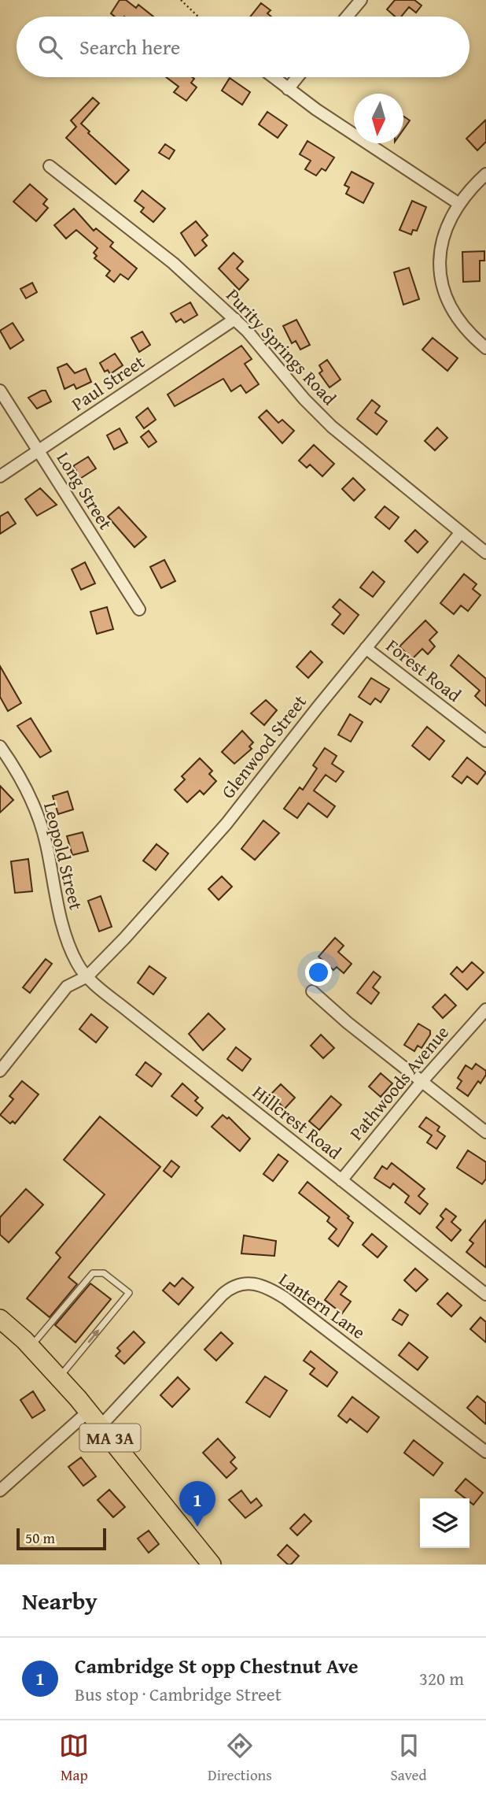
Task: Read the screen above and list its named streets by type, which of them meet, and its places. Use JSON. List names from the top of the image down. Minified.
{"streets":{"main road":["MA 3A"],"street":["Purity Springs Road","Paul Street","Long Street","Forest Road","Glenwood Street","Leopold Street","Pathwoods Avenue","Hillcrest Road","Lantern Lane"]},"crossings":[["Purity Springs Road","Paul Street"],["Purity Springs Road","Glenwood Street"],["Paul Street","Long Street"],["Forest Road","Glenwood Street"],["Glenwood Street","Leopold Street"],["Glenwood Street","Hillcrest Road"],["Leopold Street","Hillcrest Road"],["Pathwoods Avenue","Hillcrest Road"],["Lantern Lane","MA 3A"]],"scale_bar":"50 m","north":"bottom","page":{"search":"Search here","pins":"1","scale":"50 m","heading":"Nearby","list":[{"mark":"1","name":"Cambridge St opp Chestnut Ave","note":"Bus stop · Cambridge Street","value":"320 m"}],"nav":["Map","Directions","Saved"]}}
